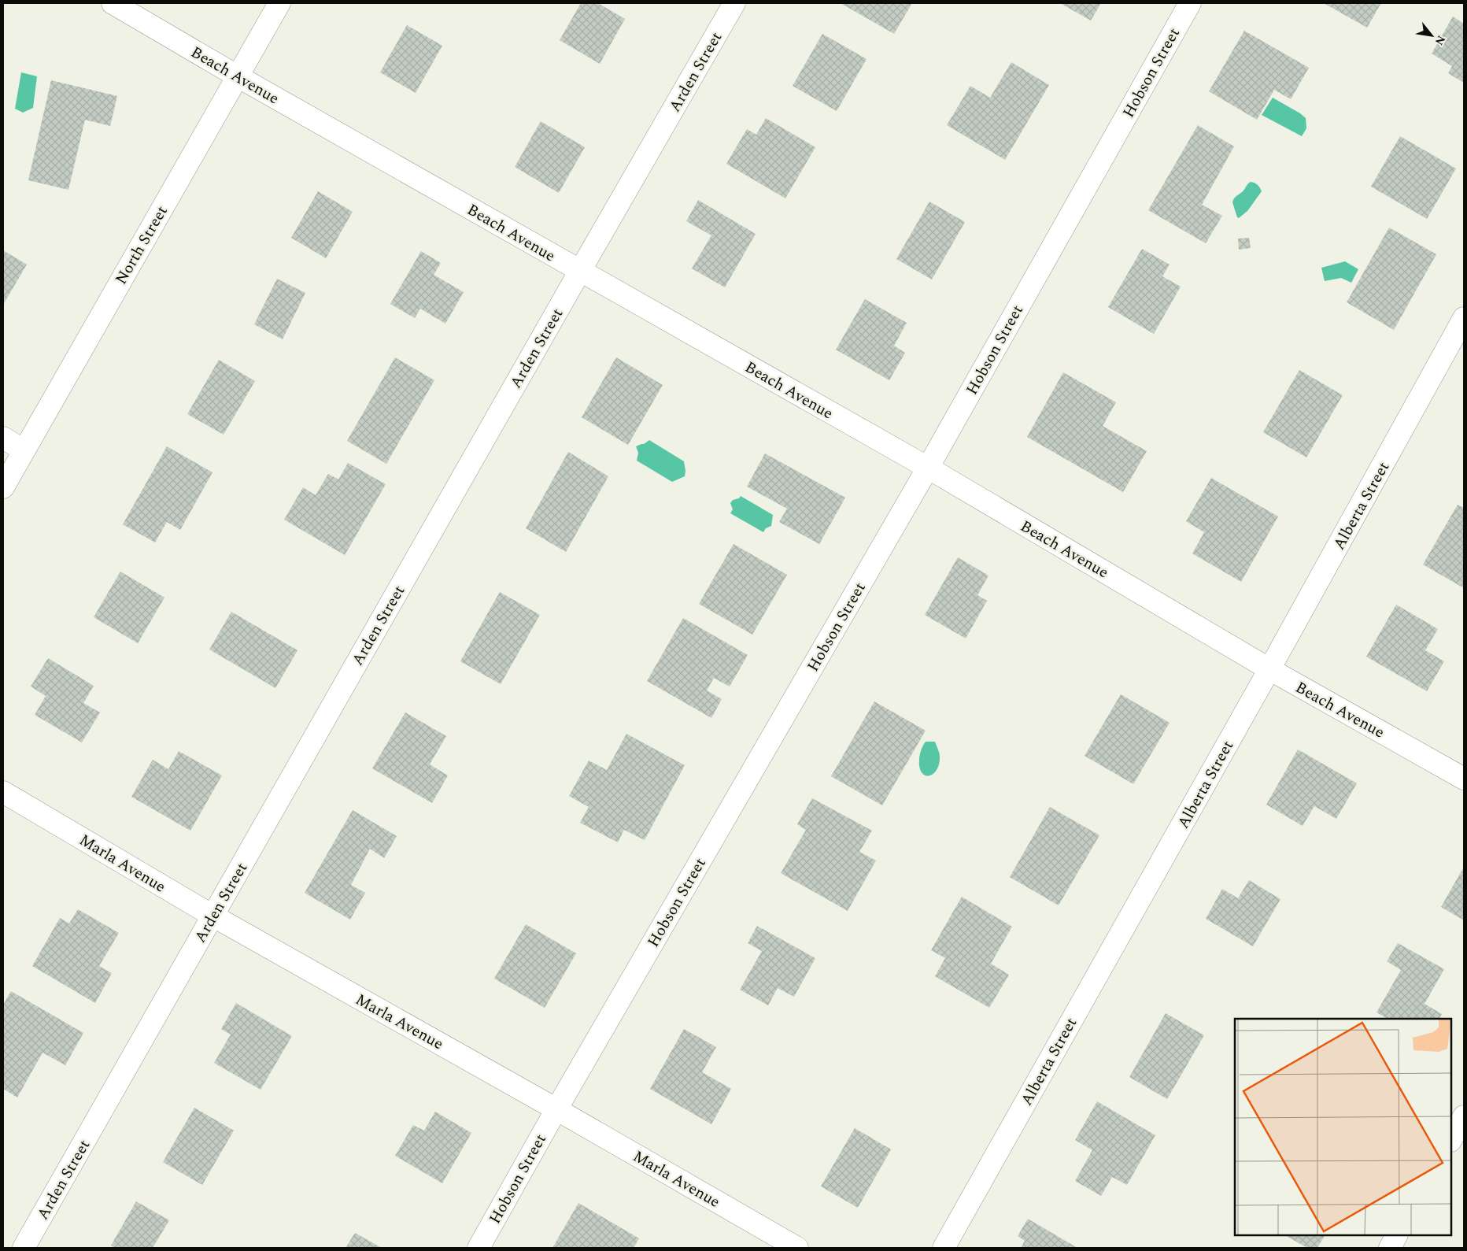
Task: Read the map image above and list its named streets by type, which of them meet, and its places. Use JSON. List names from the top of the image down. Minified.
{"streets":{"street":["Arden Street","Hobson Street","Beach Avenue","North Street","Alberta Street","Marla Avenue"]},"crossings":[["Arden Street","Beach Avenue"],["Arden Street","Marla Avenue"],["Hobson Street","Beach Avenue"],["Hobson Street","Marla Avenue"],["Beach Avenue","North Street"],["Beach Avenue","Alberta Street"]],"north":"bottom right"}
